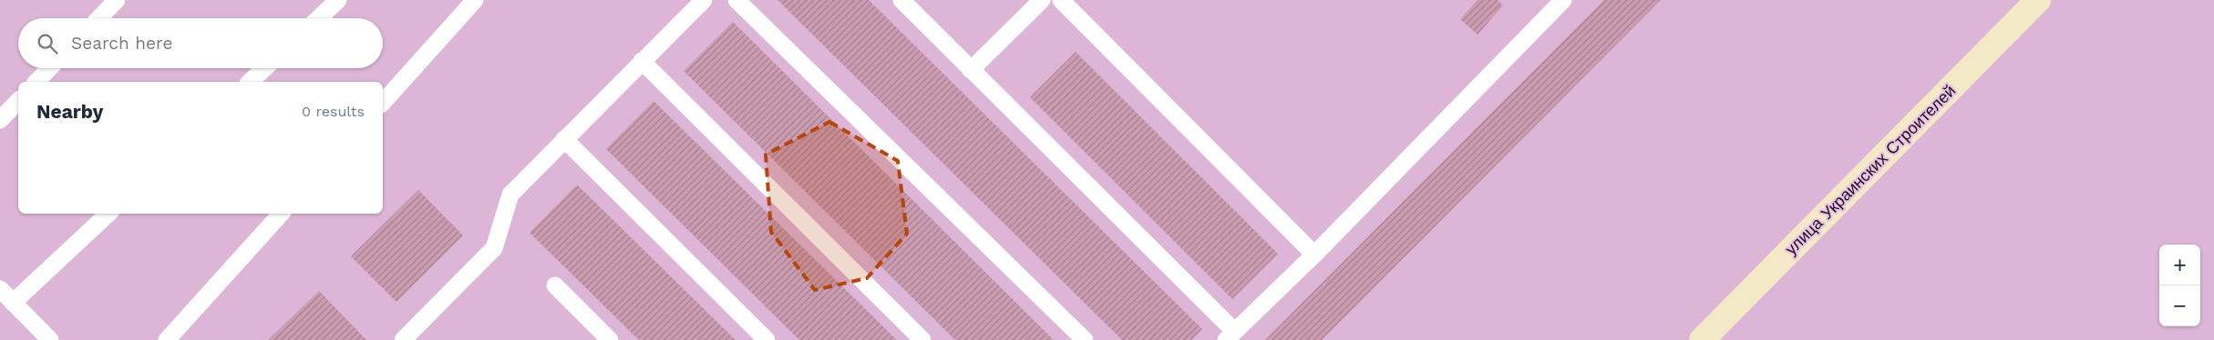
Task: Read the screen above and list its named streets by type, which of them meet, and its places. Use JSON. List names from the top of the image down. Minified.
{"streets":{"street":["улица Украинских Строителей"]},"page":{"search":"Search here","heading":["Nearby","0 results"],"map_buttons":["+","−"]}}
